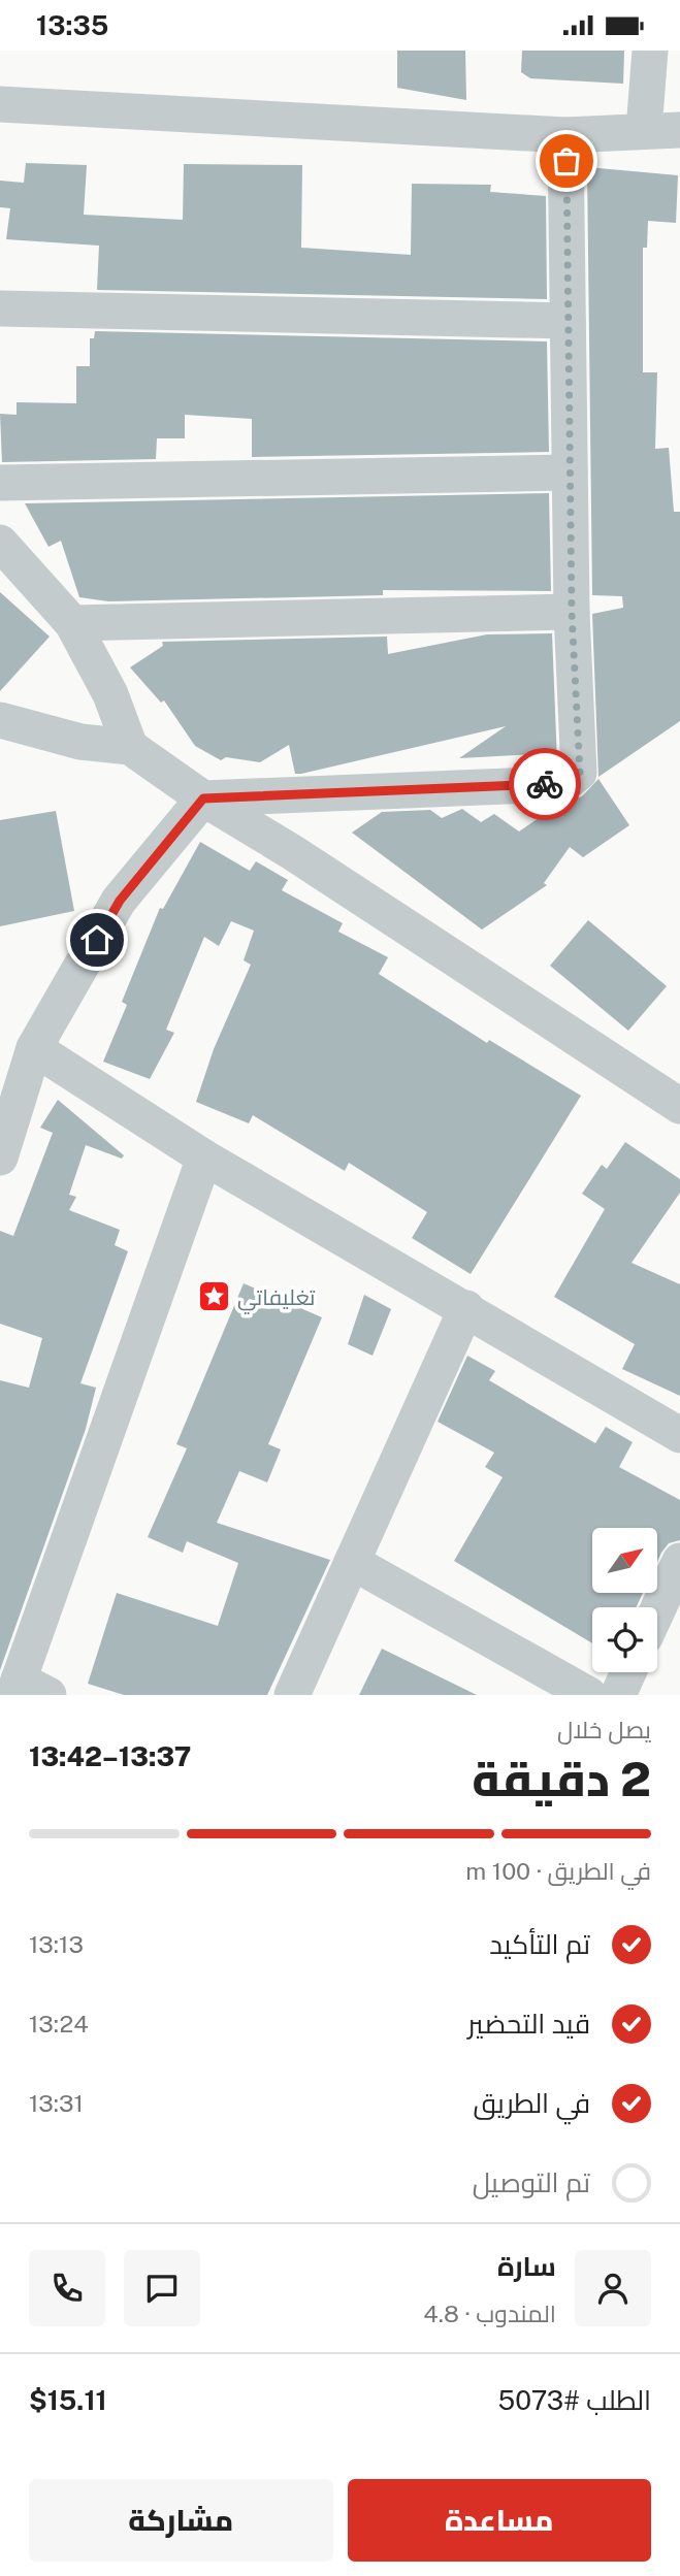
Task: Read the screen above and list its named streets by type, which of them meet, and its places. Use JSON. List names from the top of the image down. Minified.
{"places":{"place":["تغليفاتي"]},"north":"top right","page":{"status":"13:35","heading":["2 دقيقة","يصل خلال","13:37–13:42"],"panel":["سارة","المندوب · 4.8","الطلب #5073","$15.11"],"bar":"في الطريق · 100 m","list":[["تم التأكيد","13:13"],["قيد التحضير","13:24"],["في الطريق","13:31"],"تم التوصيل"],"buttons":["مساعدة","مشاركة"]}}
